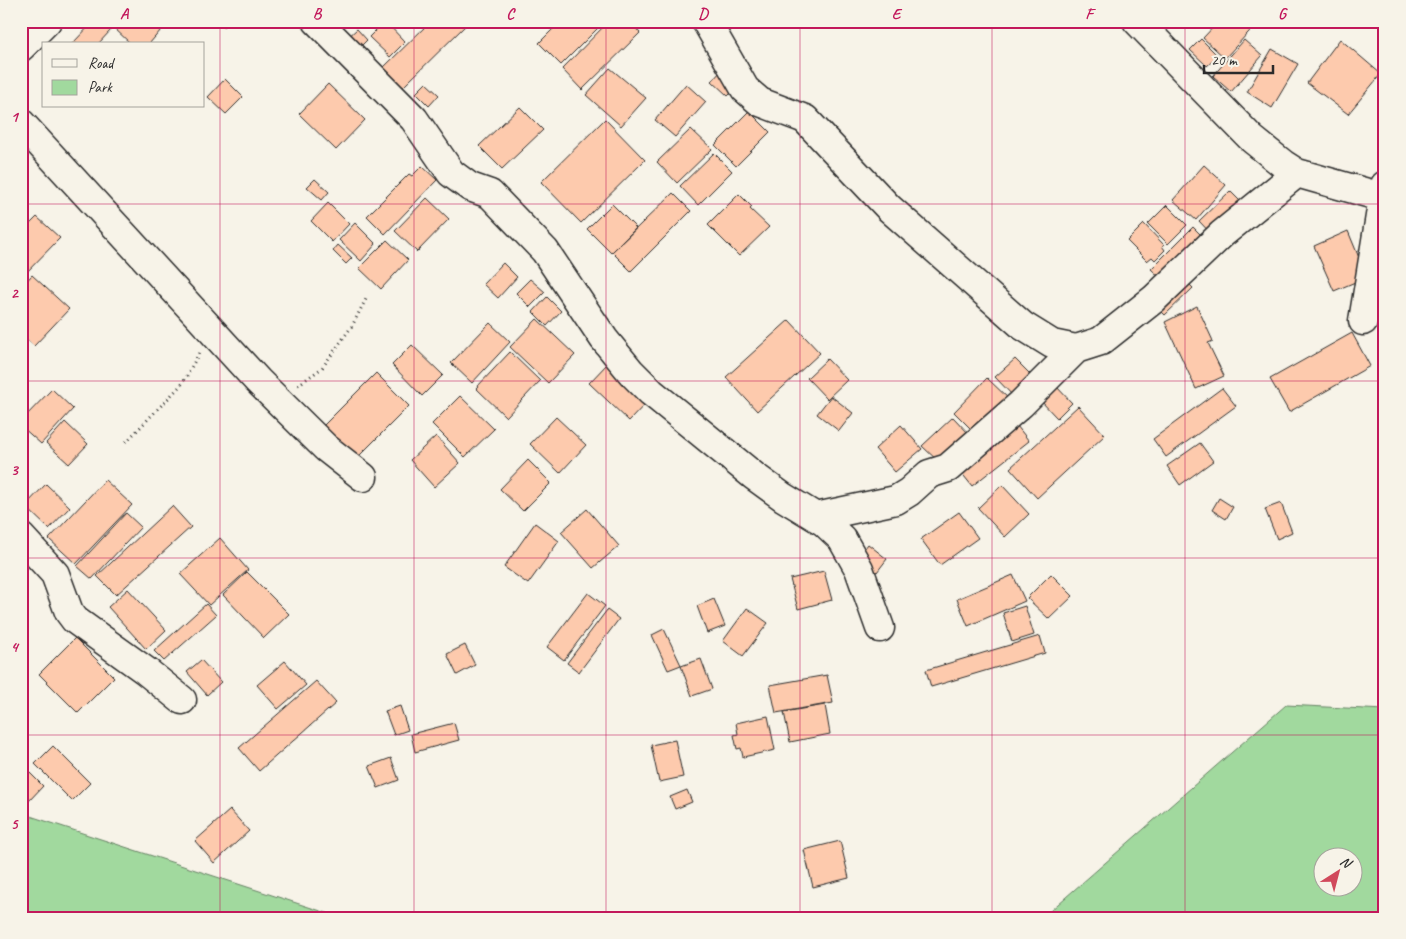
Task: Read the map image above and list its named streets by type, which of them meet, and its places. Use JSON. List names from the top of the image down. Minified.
{"legend":["Road","Park"],"scale_bar":"20 m","north":"top right","grid":{"columns":["A","B","C","D","E","F","G"],"rows":["1","2","3","4","5"]}}
